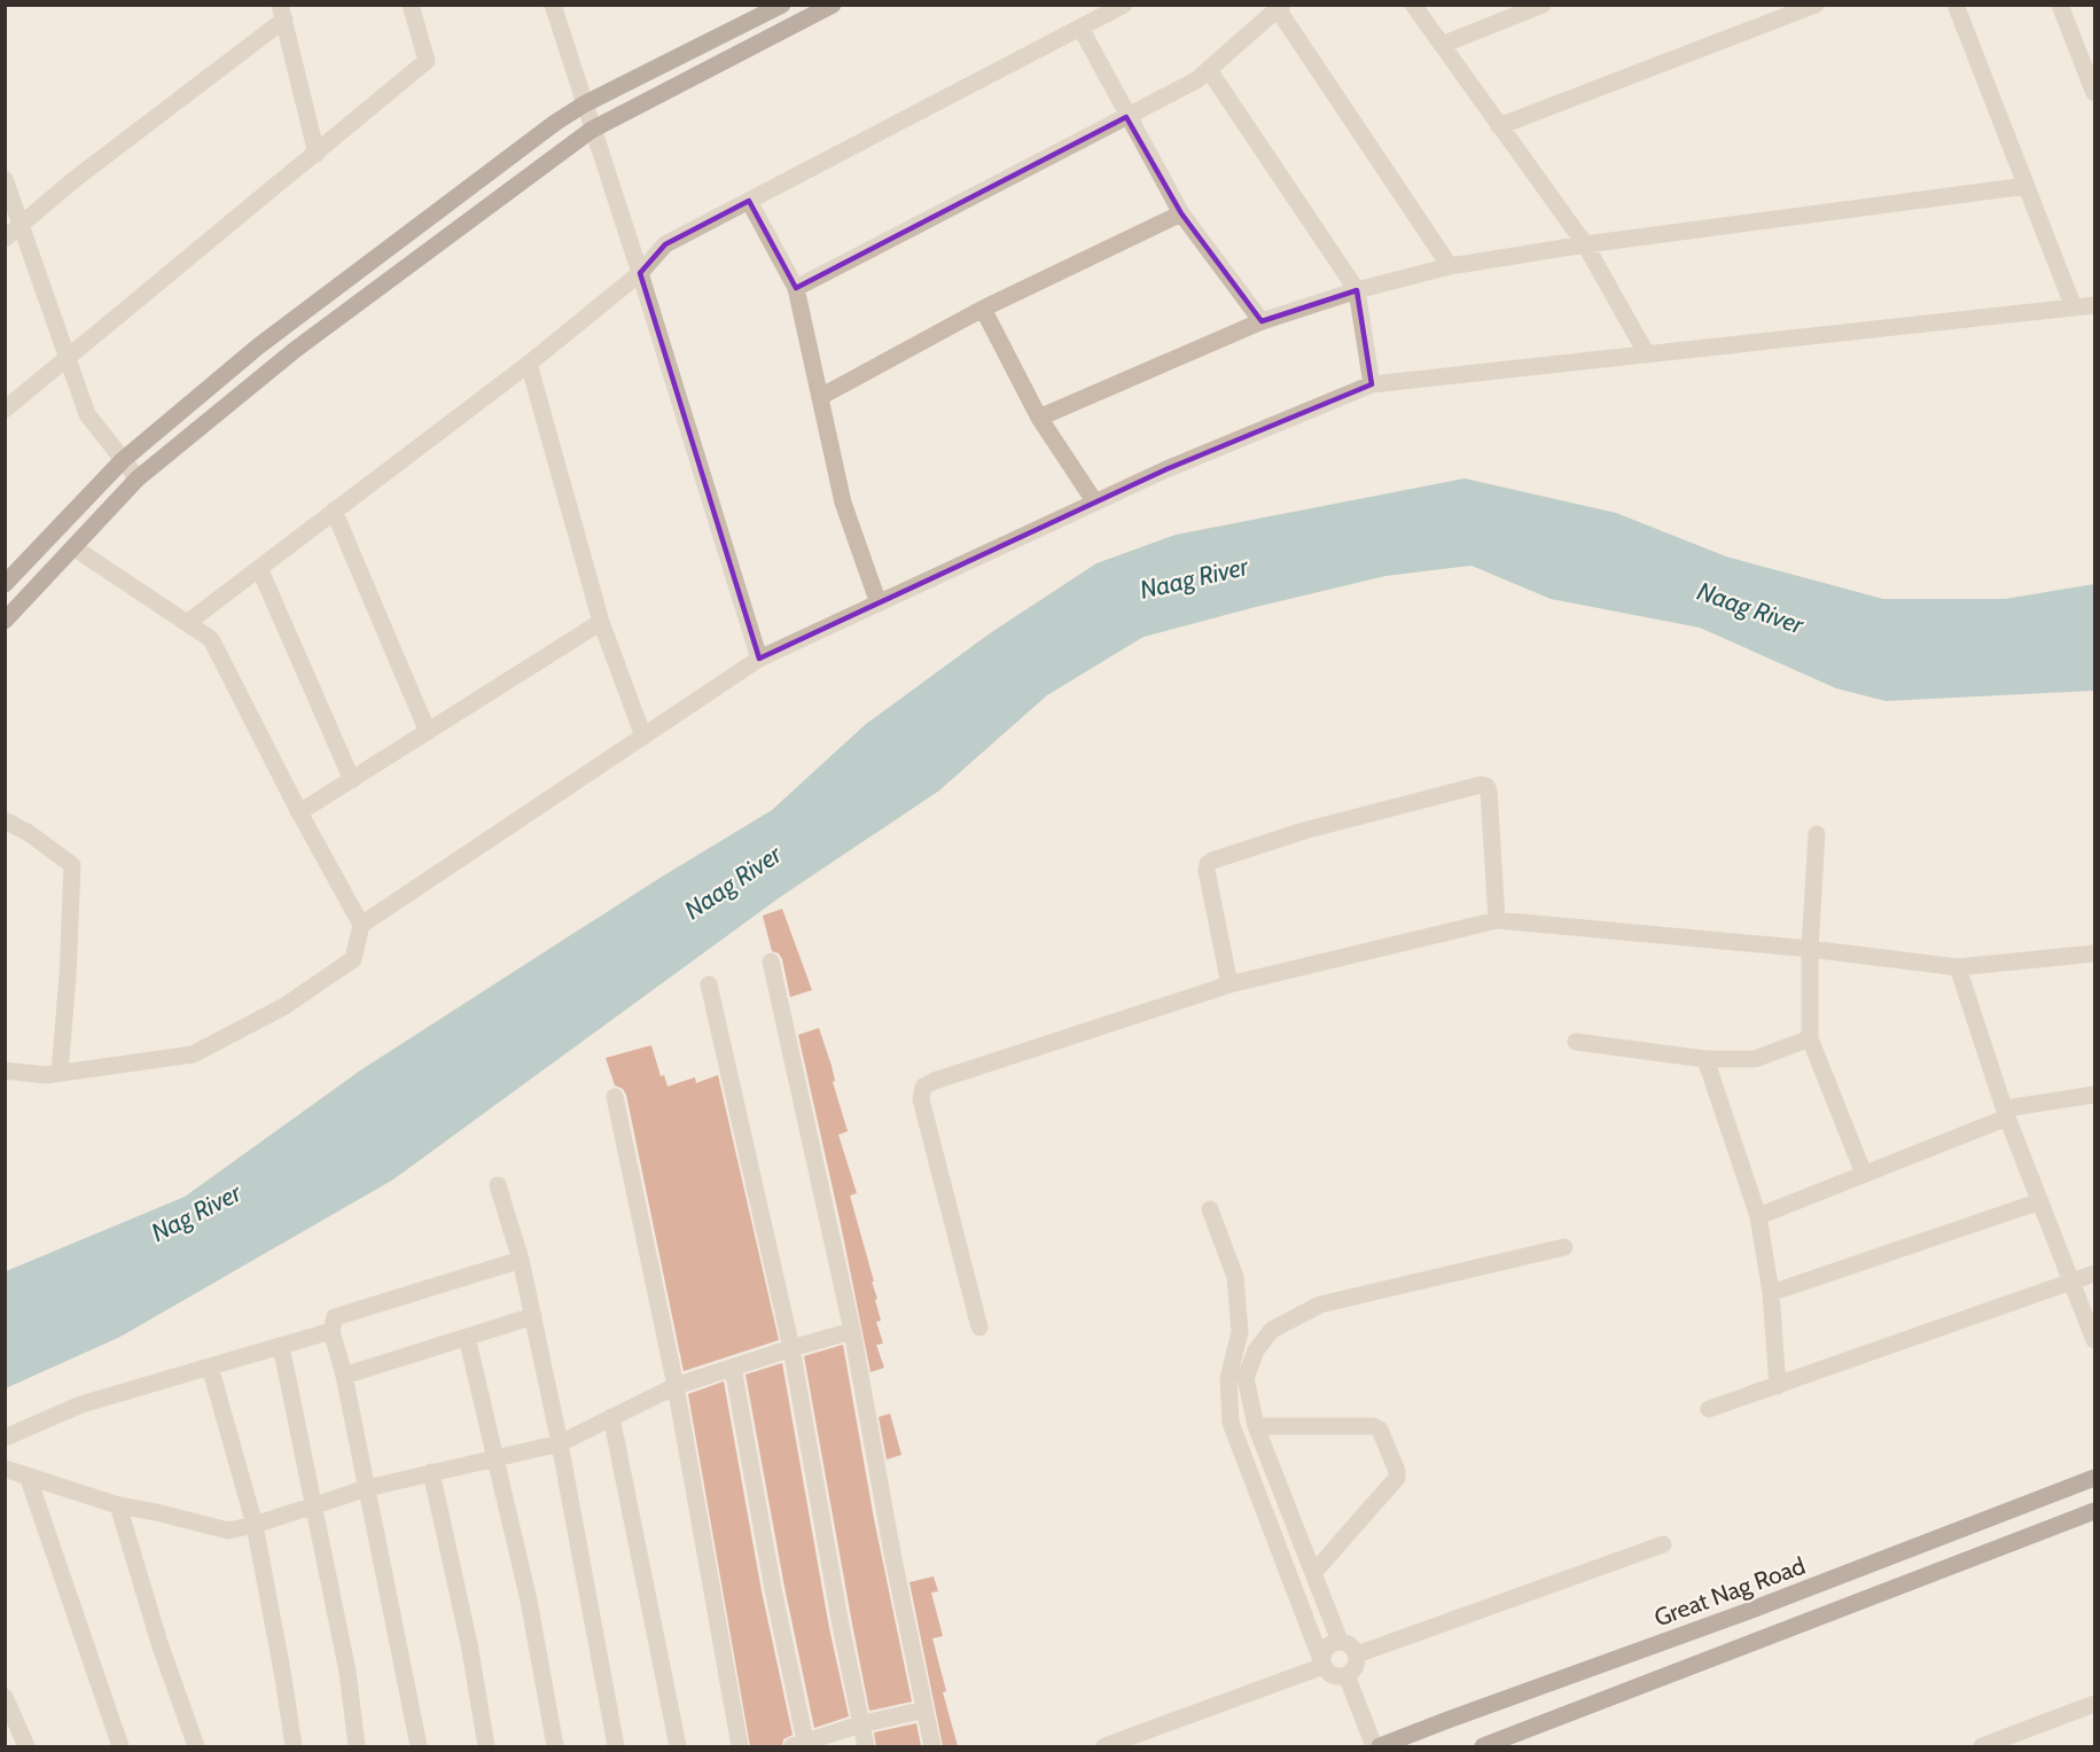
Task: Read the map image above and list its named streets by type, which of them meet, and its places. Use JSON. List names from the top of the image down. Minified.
{"streets":{"main road":["Great Nag Road"]},"water":["Naag River","Nag River"]}
